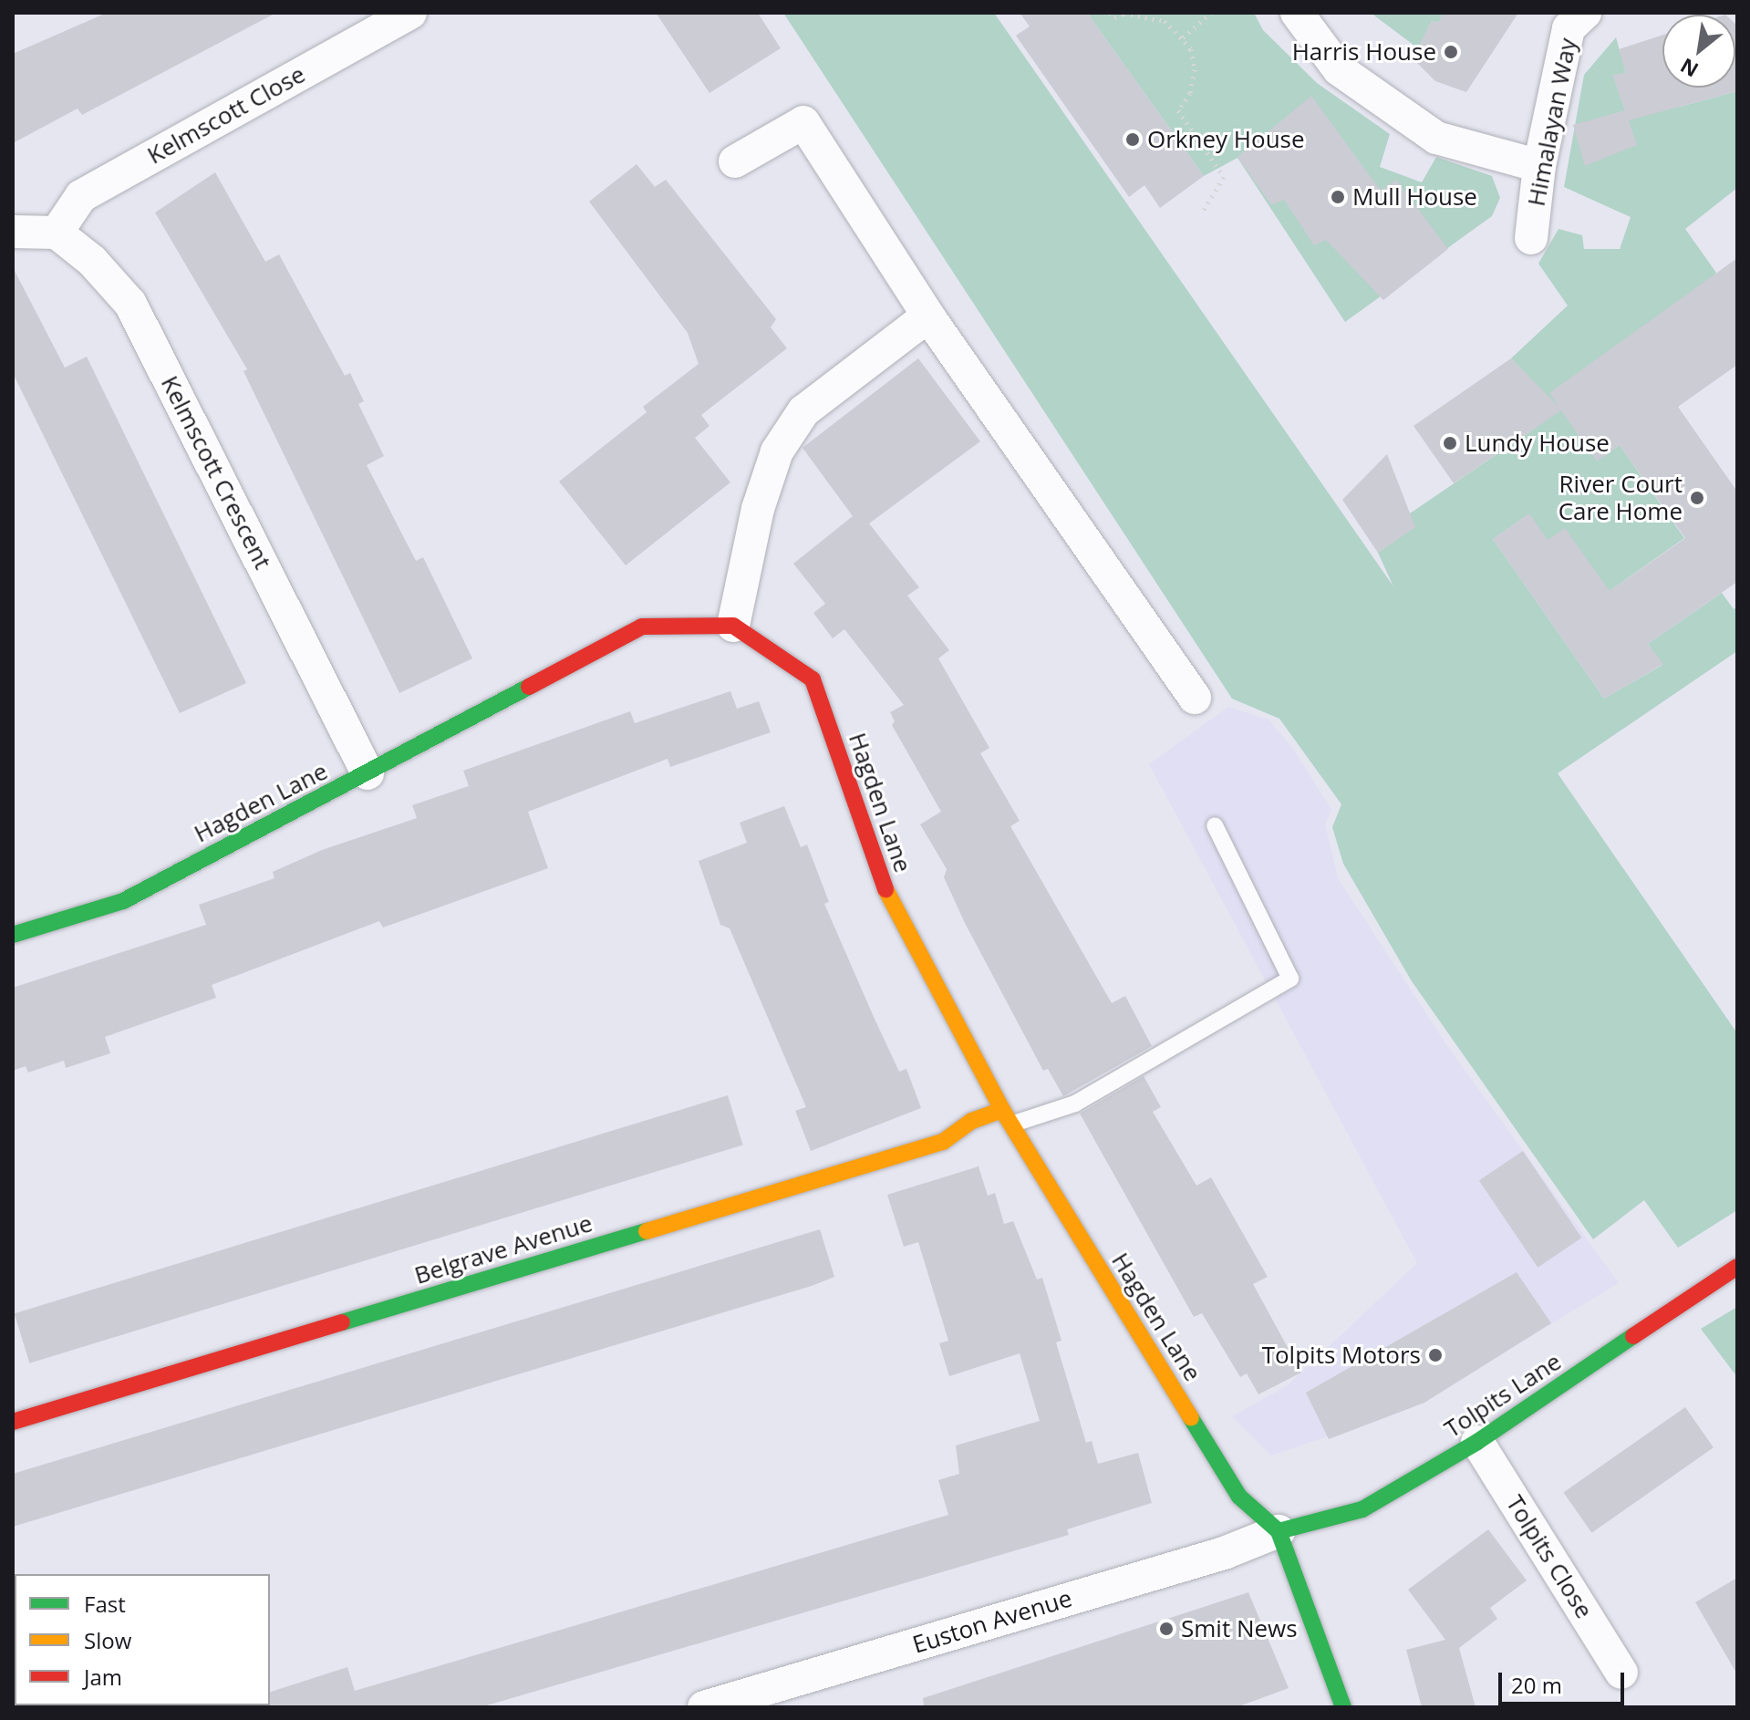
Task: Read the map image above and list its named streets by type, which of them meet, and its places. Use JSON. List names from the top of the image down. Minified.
{"streets":{"main road":["Hagden Lane","Belgrave Avenue","Tolpits Lane"],"street":["Kelmscott Close","Himalayan Way","Kelmscott Crescent","Tolpits Close","Euston Avenue"]},"crossings":[["Kelmscott Close","Kelmscott Crescent"],["Kelmscott Crescent","Hagden Lane"],["Hagden Lane","Belgrave Avenue"],["Hagden Lane","Tolpits Lane"],["Hagden Lane","Euston Avenue"],["Tolpits Lane","Tolpits Close"],["Tolpits Lane","Euston Avenue"]],"places":["Harris House","Orkney House","Mull House","Lundy House","River Court Care Home","Tolpits Motors","Smit News"],"legend":["Fast","Slow","Jam"],"scale_bar":"20 m","north":"bottom left"}
